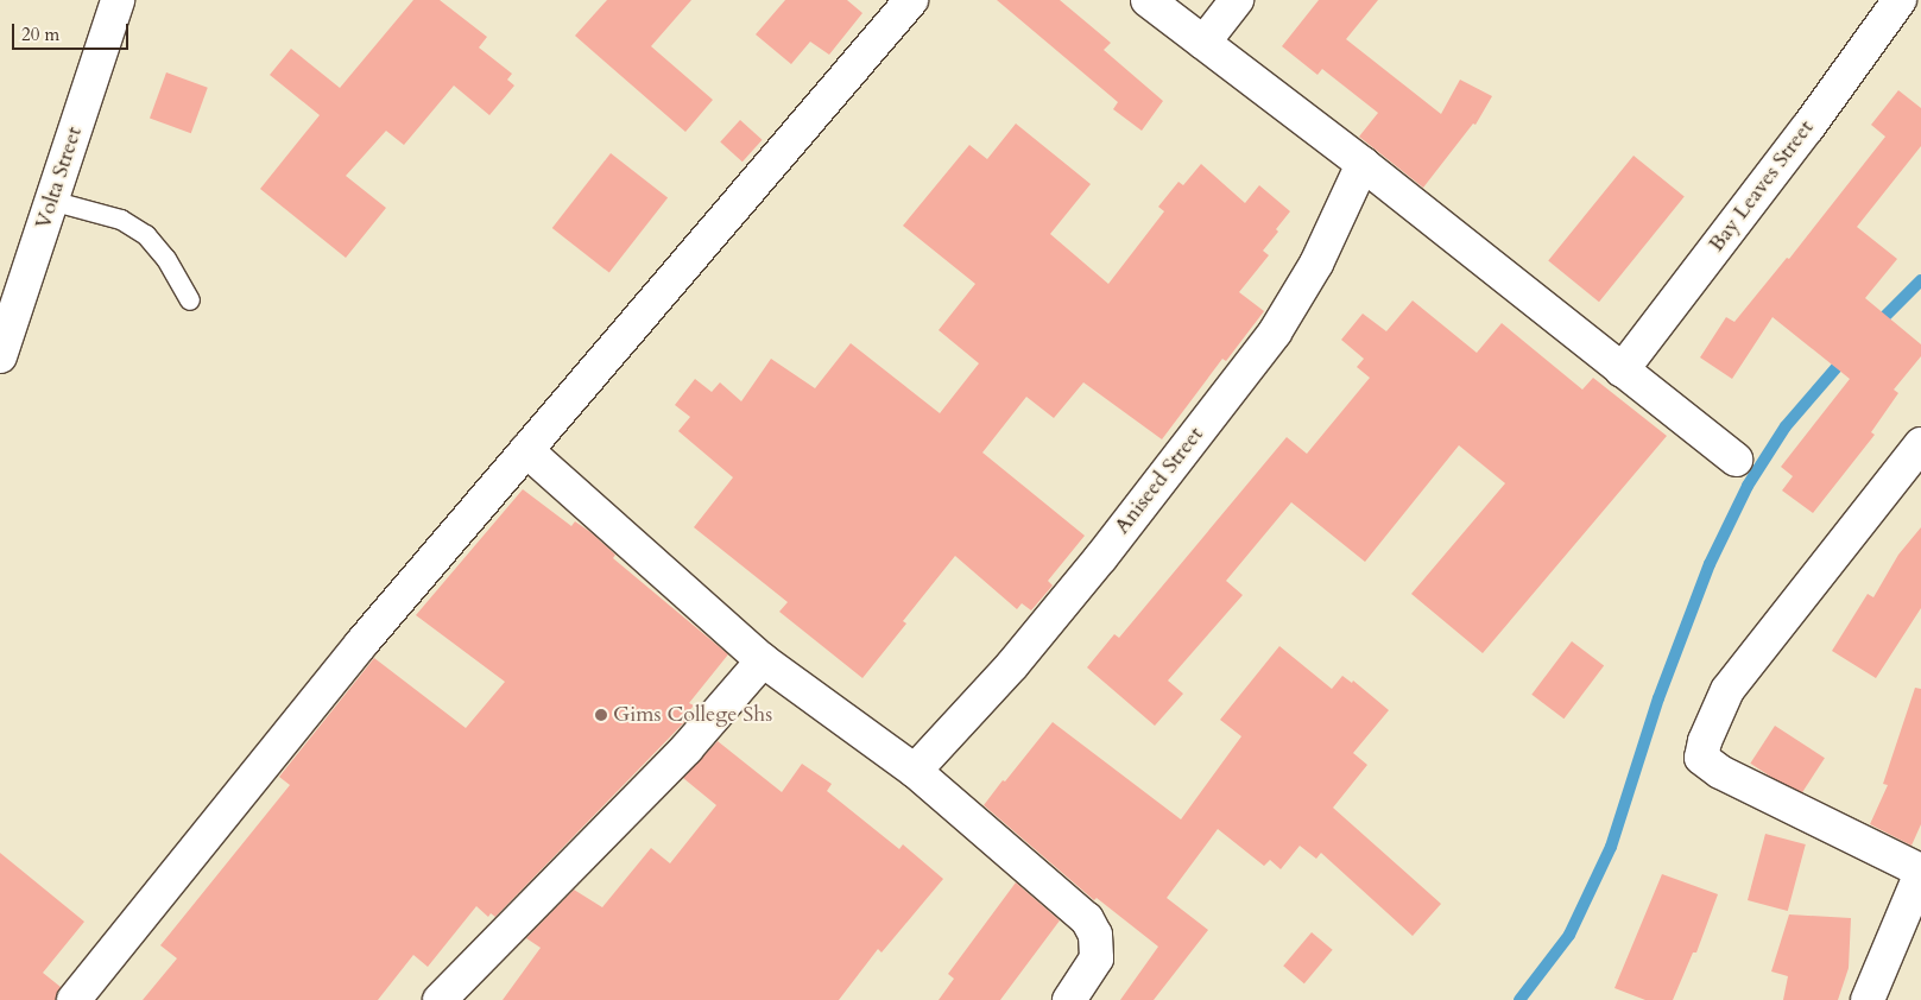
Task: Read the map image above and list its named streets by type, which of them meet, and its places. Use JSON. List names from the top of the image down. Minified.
{"streets":{"street":["Volta Street","Bay Leaves Street","Aniseed Street"]},"places":["Gims College Shs"],"scale_bar":"20 m"}
